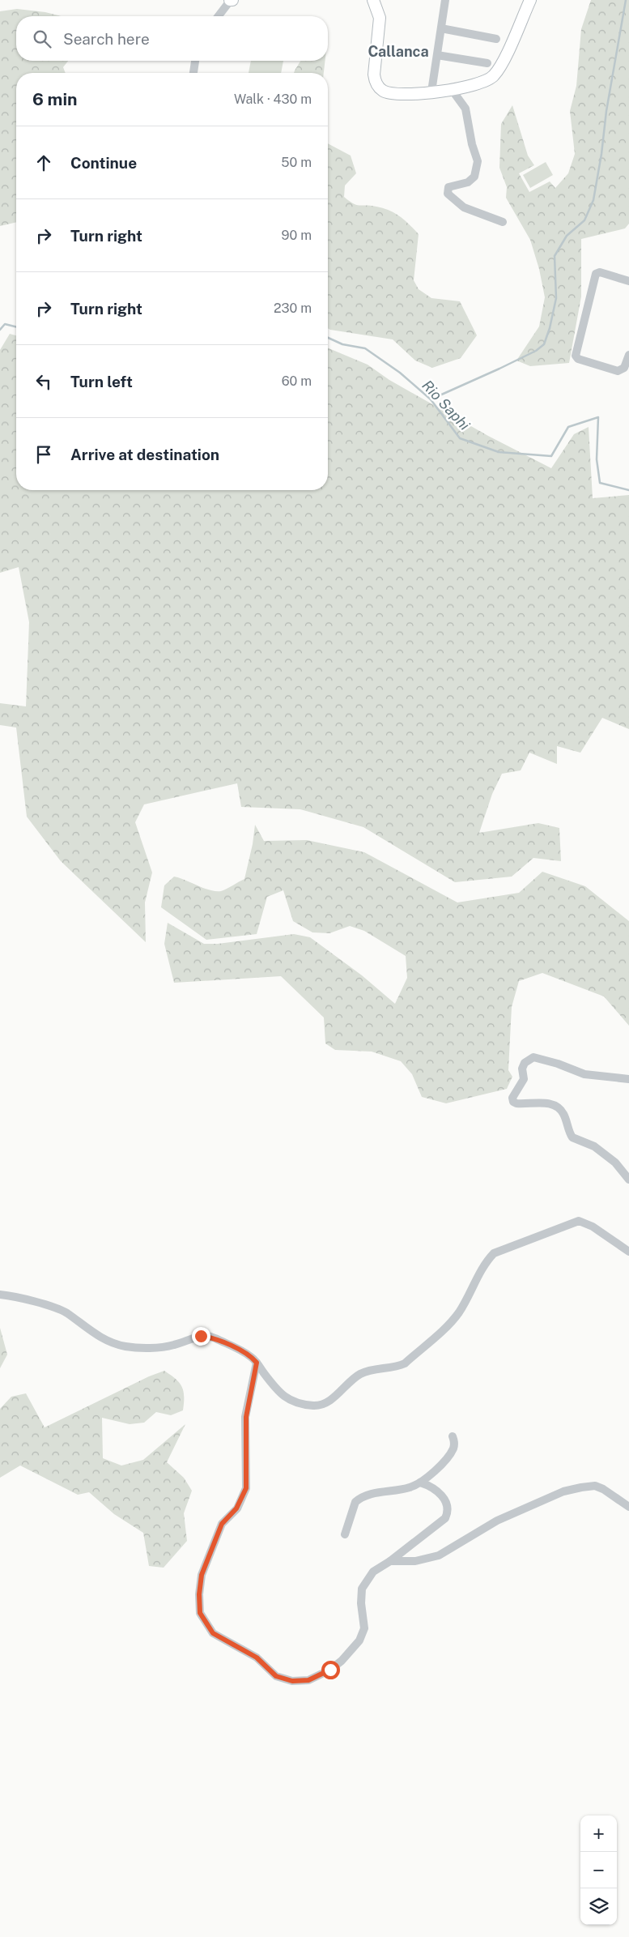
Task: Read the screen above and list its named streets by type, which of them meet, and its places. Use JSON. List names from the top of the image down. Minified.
{"districts":["Callanca"],"water":["Rio Saphi"],"page":{"search":"Search here","heading":["6 min","Walk · 430 m"],"list":[["Continue","50 m"],["Turn right","90 m"],["Turn right","230 m"],["Turn left","60 m"],"Arrive at destination"],"map_buttons":["+","−"]}}
